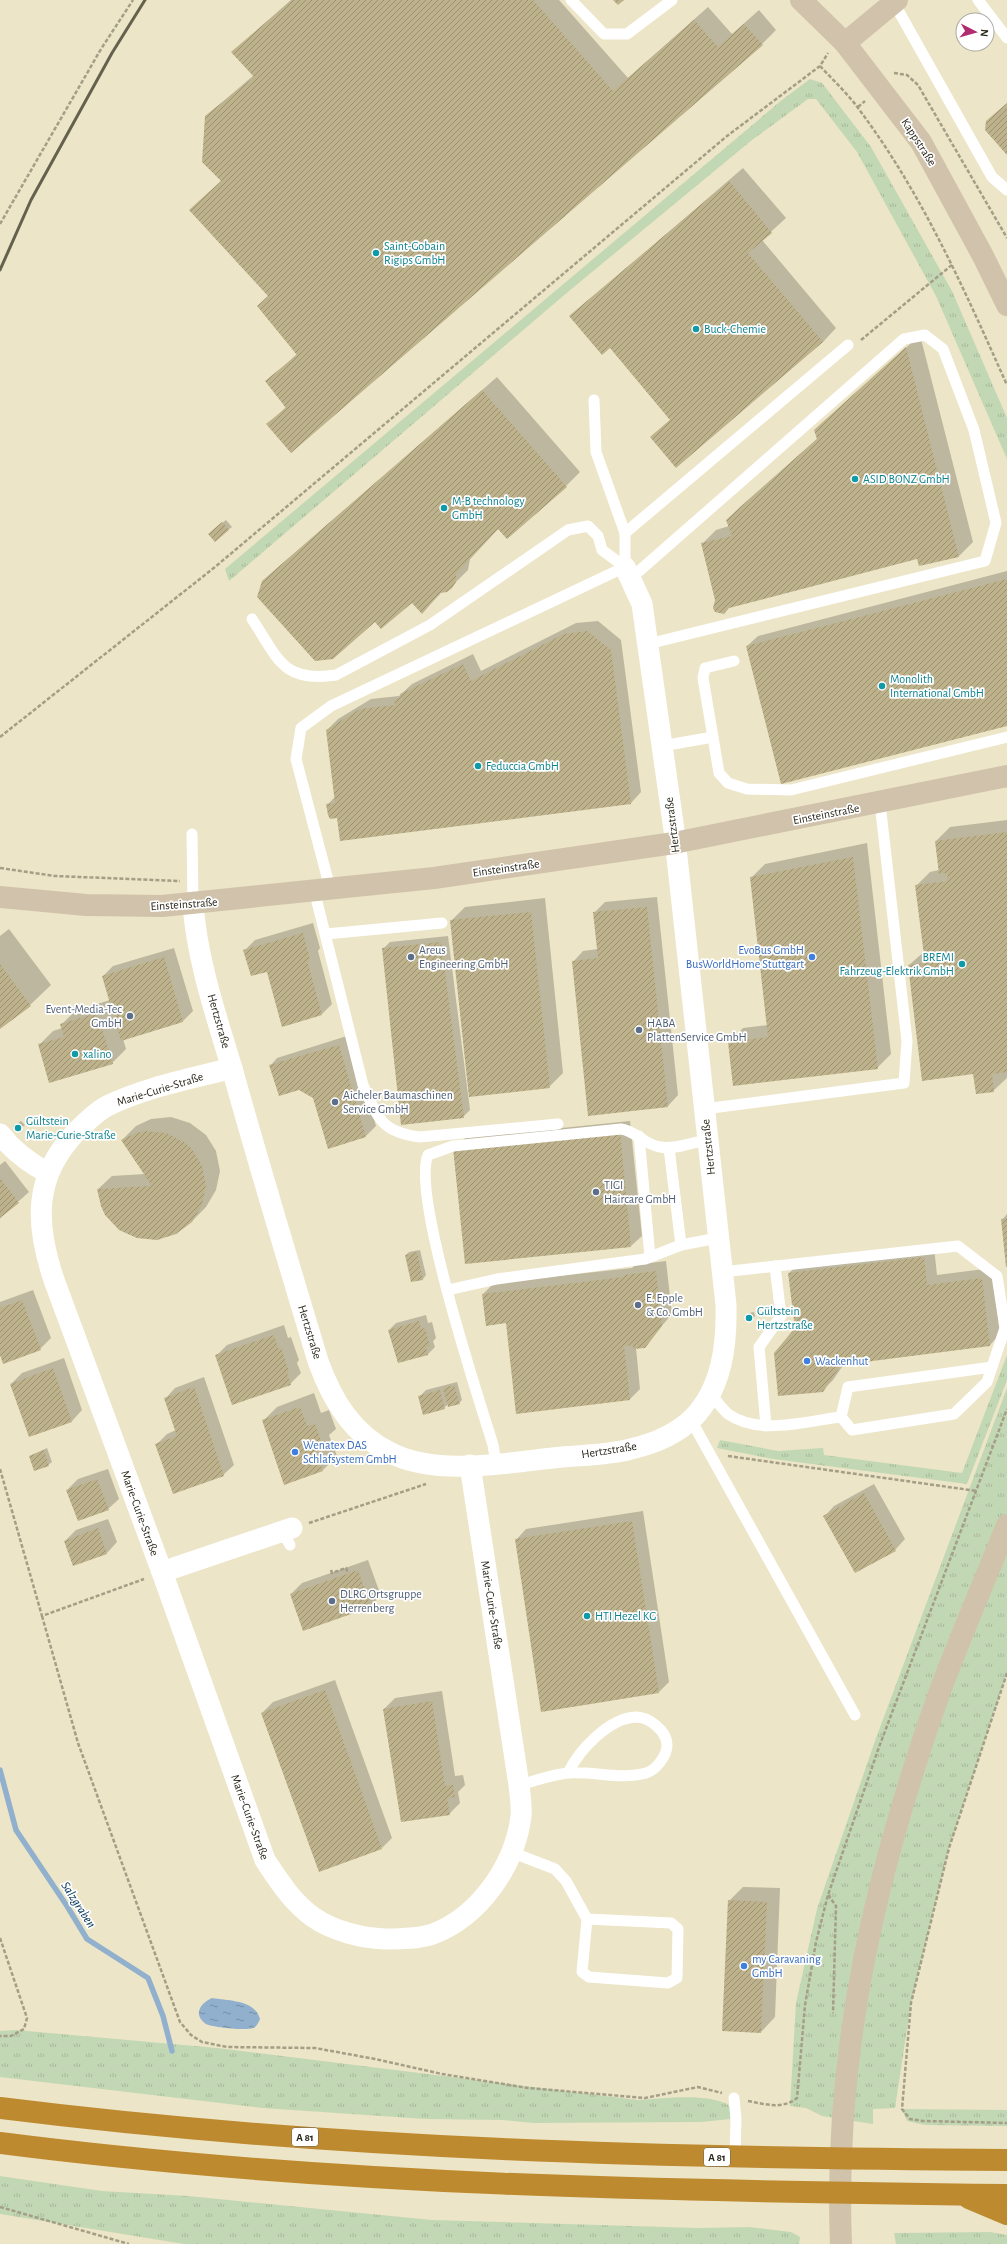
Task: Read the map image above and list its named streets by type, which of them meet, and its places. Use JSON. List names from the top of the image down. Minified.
{"streets":{"highway":["A 81"],"street":["Kappstraße","Einsteinstraße","Hertzstraße","Marie-Curie-Straße"]},"crossings":[["Einsteinstraße","Hertzstraße"],["Hertzstraße","Marie-Curie-Straße"]],"water":["Salzgraben"],"places":["Saint-Gobain Rigips GmbH","Buck-Chemie","ASID BONZ GmbH","M-B technology GmbH","Monolith International GmbH","Feduccia GmbH","Areus Engineering GmbH","EvoBus GmbH BusWorldHome Stuttgart","BREMI Fahrzeug-Elektrik GmbH","Event-Media-Tec GmbH","HABA PlattenService GmbH","xalino","Aicheler Baumaschinen Service GmbH","Gültstein Marie-Curie-Straße","TIGI Haircare GmbH","E. Epple & Co. GmbH","Gültstein Hertzstraße","Wackenhut","Wenatex DAS Schlafsystem GmbH","DLRG Ortsgruppe Herrenberg","HTI Hezel KG","my Caravaning GmbH"],"north":"right"}
